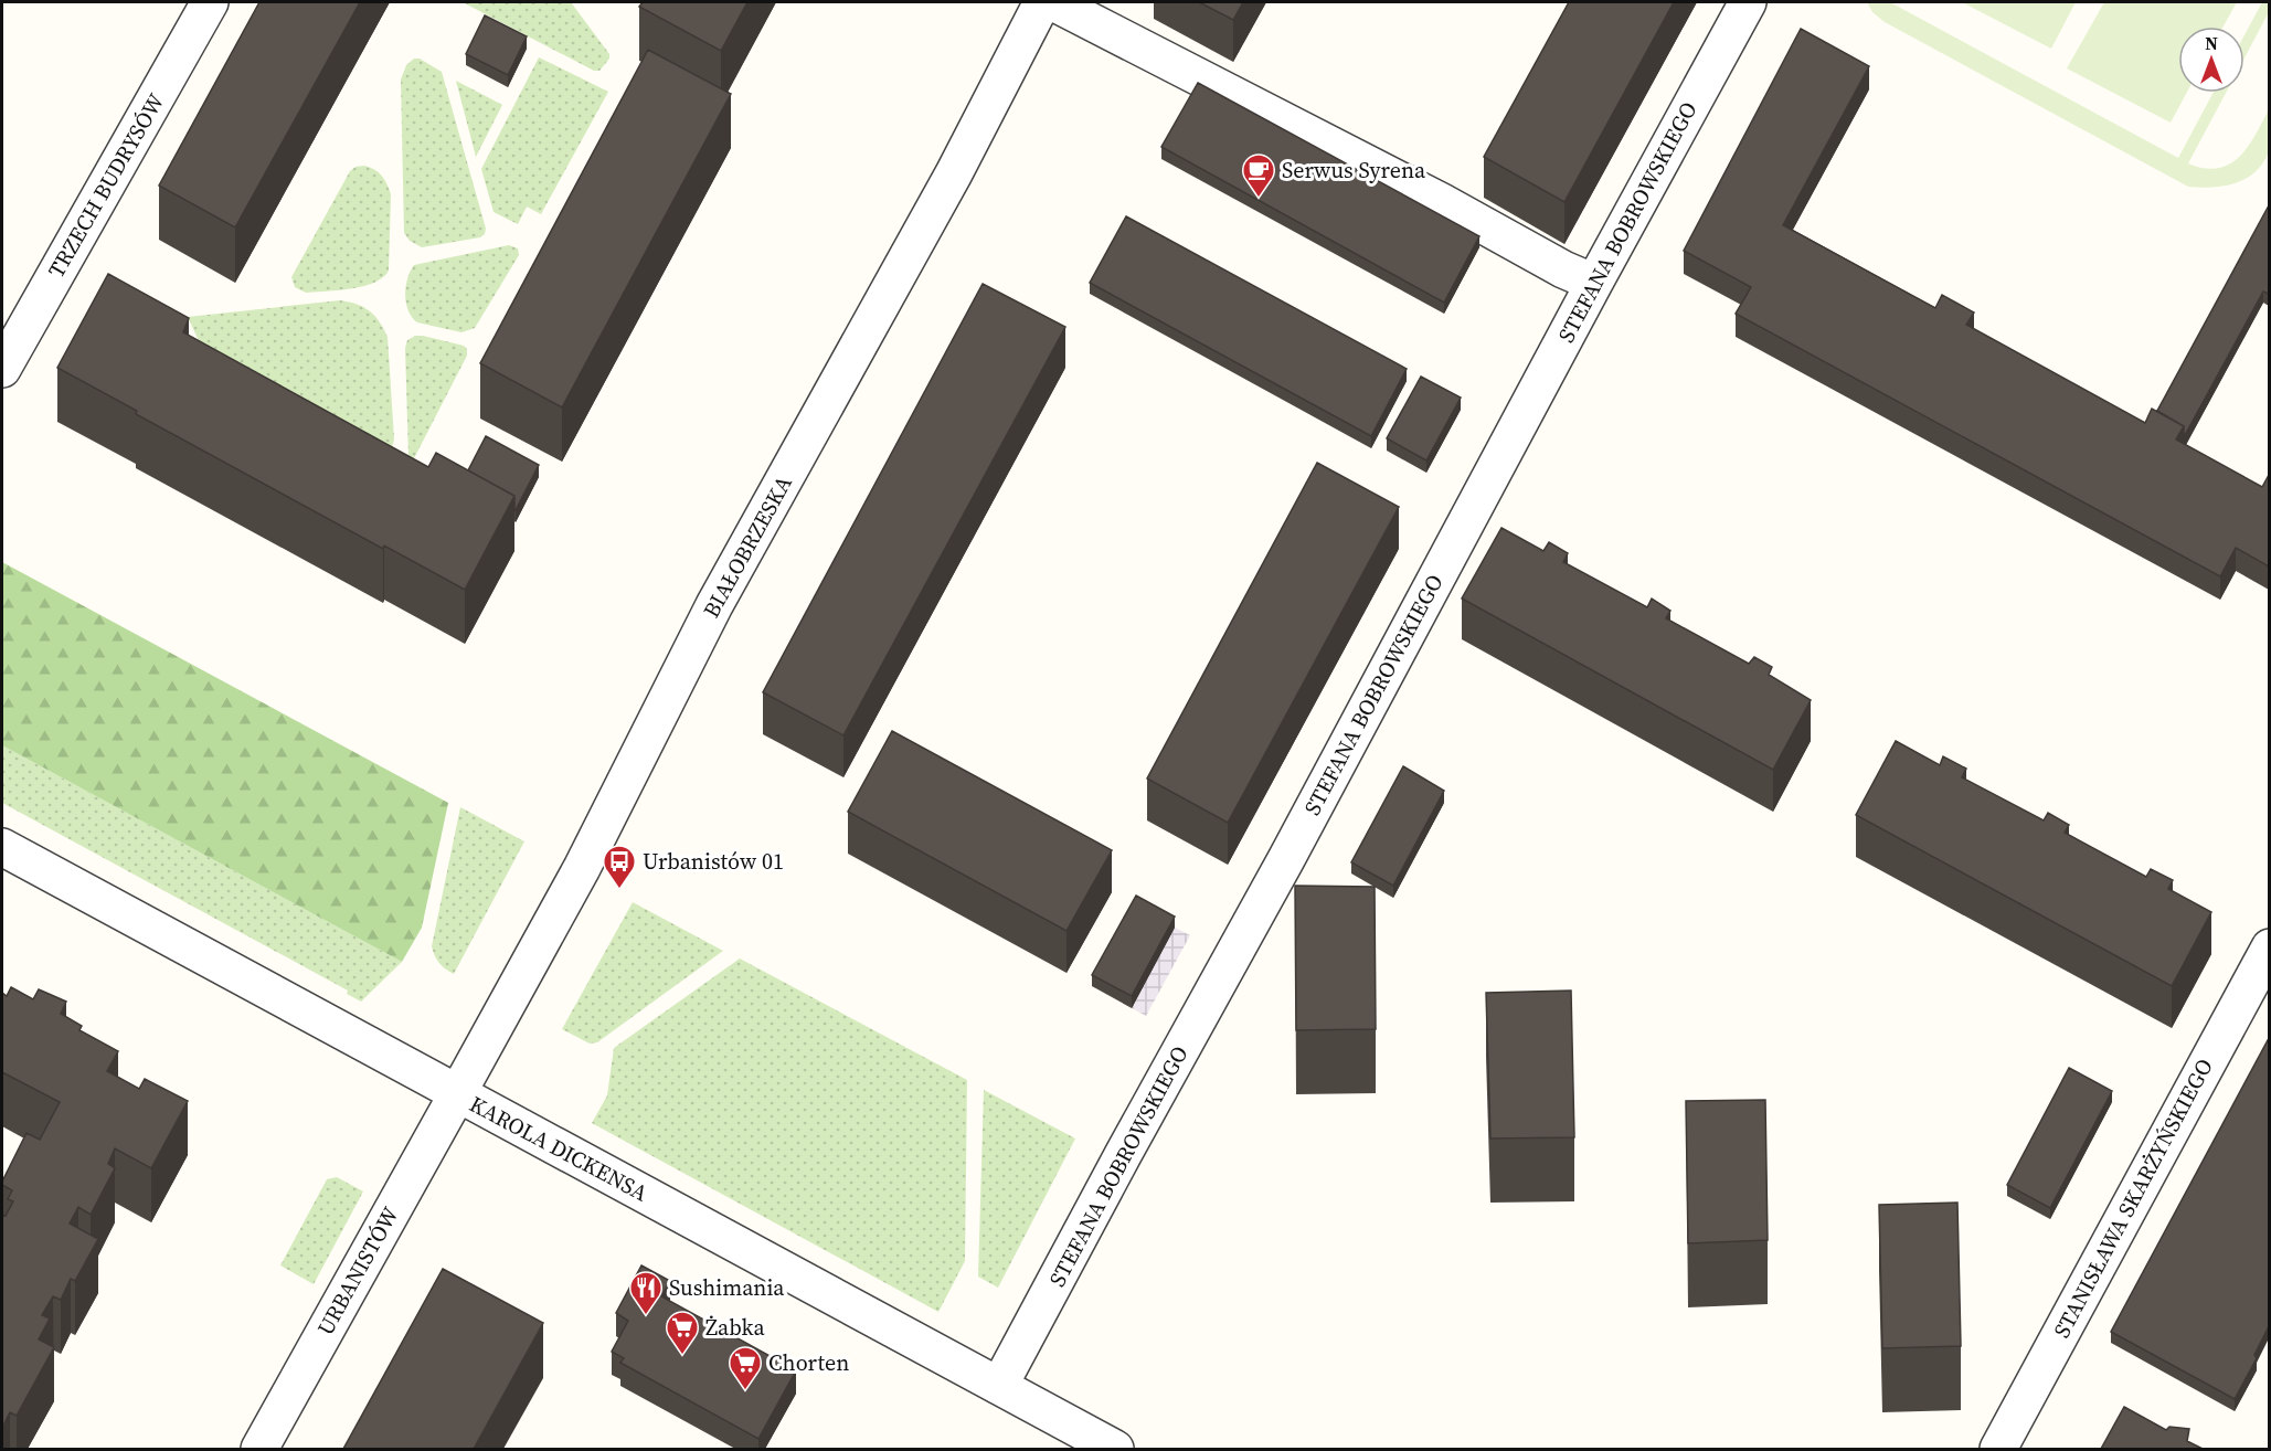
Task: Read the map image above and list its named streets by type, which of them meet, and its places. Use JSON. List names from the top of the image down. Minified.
{"streets":{"street":["TRZECH BUDRYSÓW","STEFANA BOBROWSKIEGO","BIAŁOBRZESKA","KAROLA DICKENSA","STANISŁAWA SKARŻYŃSKIEGO","URBANISTÓW"]},"crossings":[["STEFANA BOBROWSKIEGO","KAROLA DICKENSA"],["BIAŁOBRZESKA","KAROLA DICKENSA"],["BIAŁOBRZESKA","URBANISTÓW"],["KAROLA DICKENSA","URBANISTÓW"]],"places":{"cafe":["Serwus Syrena"],"bus stop":["Urbanistów 01"],"restaurant":["Sushimania"],"supermarket":["Żabka","Chorten"]},"north":"top"}
